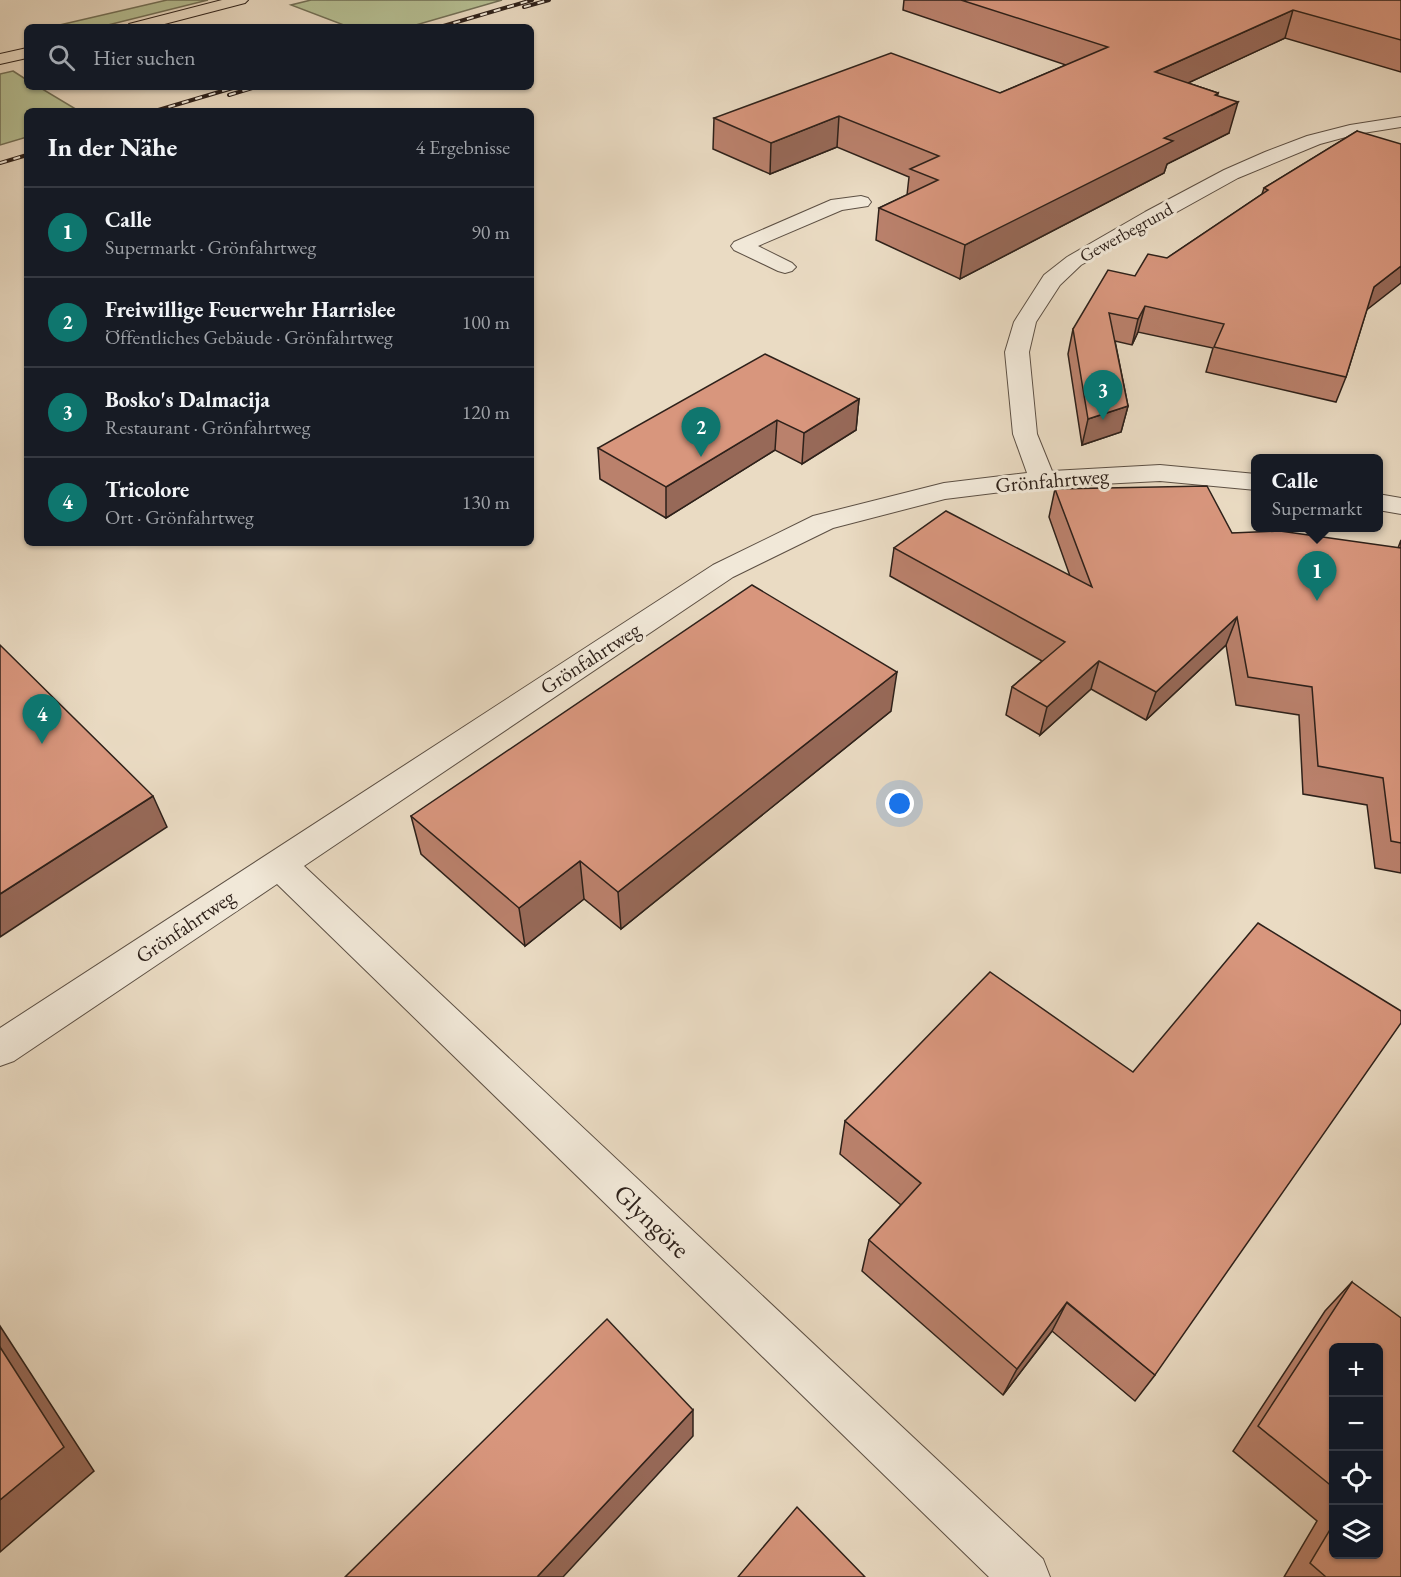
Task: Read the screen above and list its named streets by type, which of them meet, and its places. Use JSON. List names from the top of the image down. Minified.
{"streets":{"street":["Gewerbegrund","Grönfahrtweg","Glyngöre"]},"crossings":[["Gewerbegrund","Grönfahrtweg"],["Grönfahrtweg","Glyngöre"]],"page":{"search":"Hier suchen","heading":["In der Nähe","4 Ergebnisse"],"list":[{"mark":"1","name":"Calle","note":"Supermarkt · Grönfahrtweg","value":"90 m"},{"mark":"2","name":"Freiwillige Feuerwehr Harrislee","note":"Öffentliches Gebäude · Grönfahrtweg","value":"100 m"},{"mark":"3","name":"Bosko's Dalmacija","note":"Restaurant · Grönfahrtweg","value":"120 m"},{"mark":"4","name":"Tricolore","note":"Ort · Grönfahrtweg","value":"130 m"}],"pins":["3","2","1","4"],"popup":["Calle","Supermarkt"],"map_buttons":["+","−"]}}
